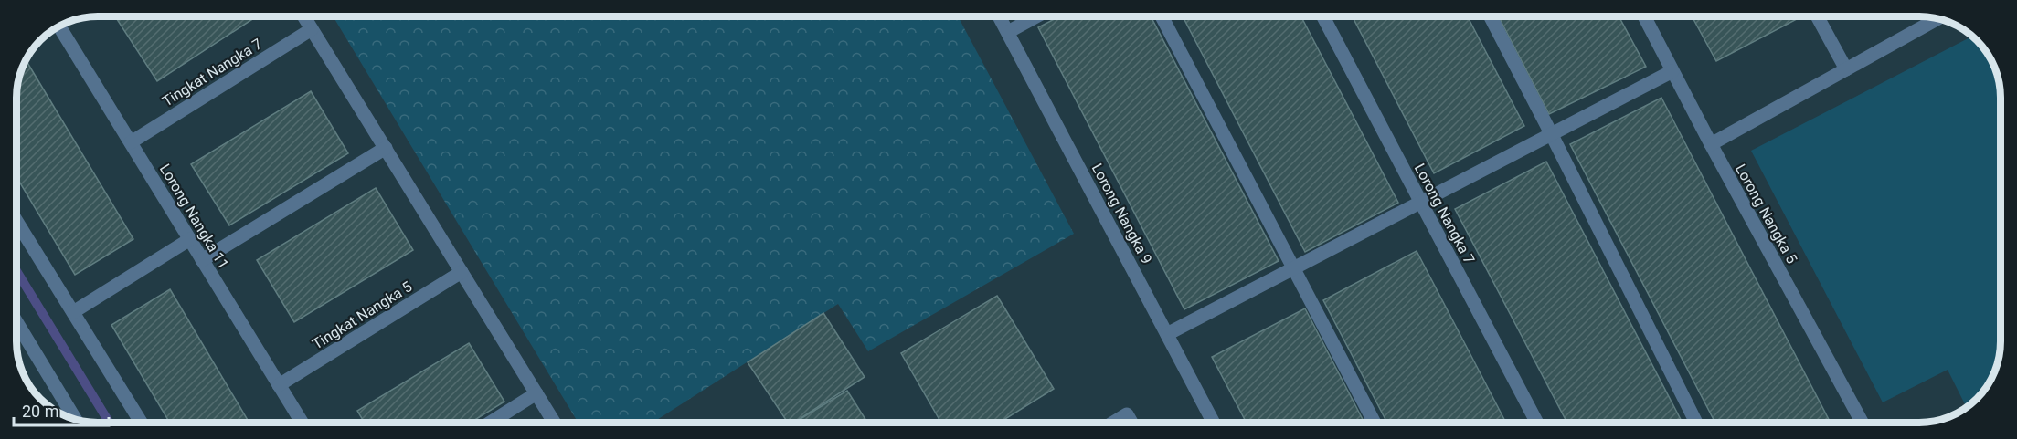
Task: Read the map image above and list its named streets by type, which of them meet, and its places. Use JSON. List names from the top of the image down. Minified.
{"streets":{"street":["Tingkat Nangka 7","Lorong Nangka 9","Lorong Nangka 7","Lorong Nangka 5","Lorong Nangka 11","Tingkat Nangka 5"]},"crossings":[["Tingkat Nangka 7","Lorong Nangka 11"],["Lorong Nangka 11","Tingkat Nangka 5"]],"scale_bar":"20 m"}
